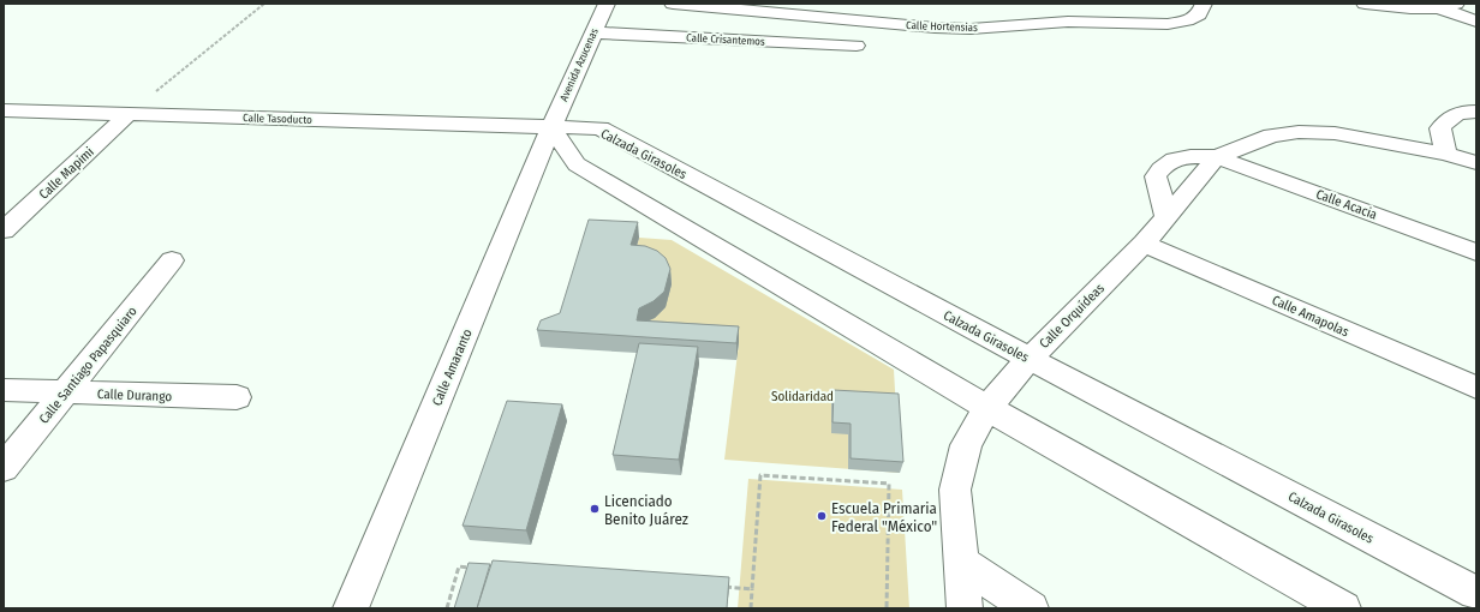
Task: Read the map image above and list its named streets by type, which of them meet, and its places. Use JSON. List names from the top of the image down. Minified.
{"streets":{"street":["Calle Hortensias","Calle Crisantemos","Avenida Azucenas","Calle Tasoducto","Calzada Girasoles","Calle Mapimi","Calle Acacia","Calle Orquídeas","Calle Amapolas","Calle Santiago Papasquiaro","Calle Amaranto","Calle Durango"]},"crossings":[["Calle Crisantemos","Avenida Azucenas"],["Avenida Azucenas","Calle Tasoducto"],["Avenida Azucenas","Calzada Girasoles"],["Avenida Azucenas","Calle Amaranto"],["Calle Tasoducto","Calzada Girasoles"],["Calle Tasoducto","Calle Mapimi"],["Calle Tasoducto","Calle Amaranto"],["Calzada Girasoles","Calle Orquídeas"],["Calzada Girasoles","Calle Amaranto"],["Calle Acacia","Calle Orquídeas"],["Calle Orquídeas","Calle Amapolas"],["Calle Santiago Papasquiaro","Calle Durango"]],"parks":["Solidaridad"],"places":["Licenciado Benito Juárez","Escuela Primaria Federal \"México\""]}
